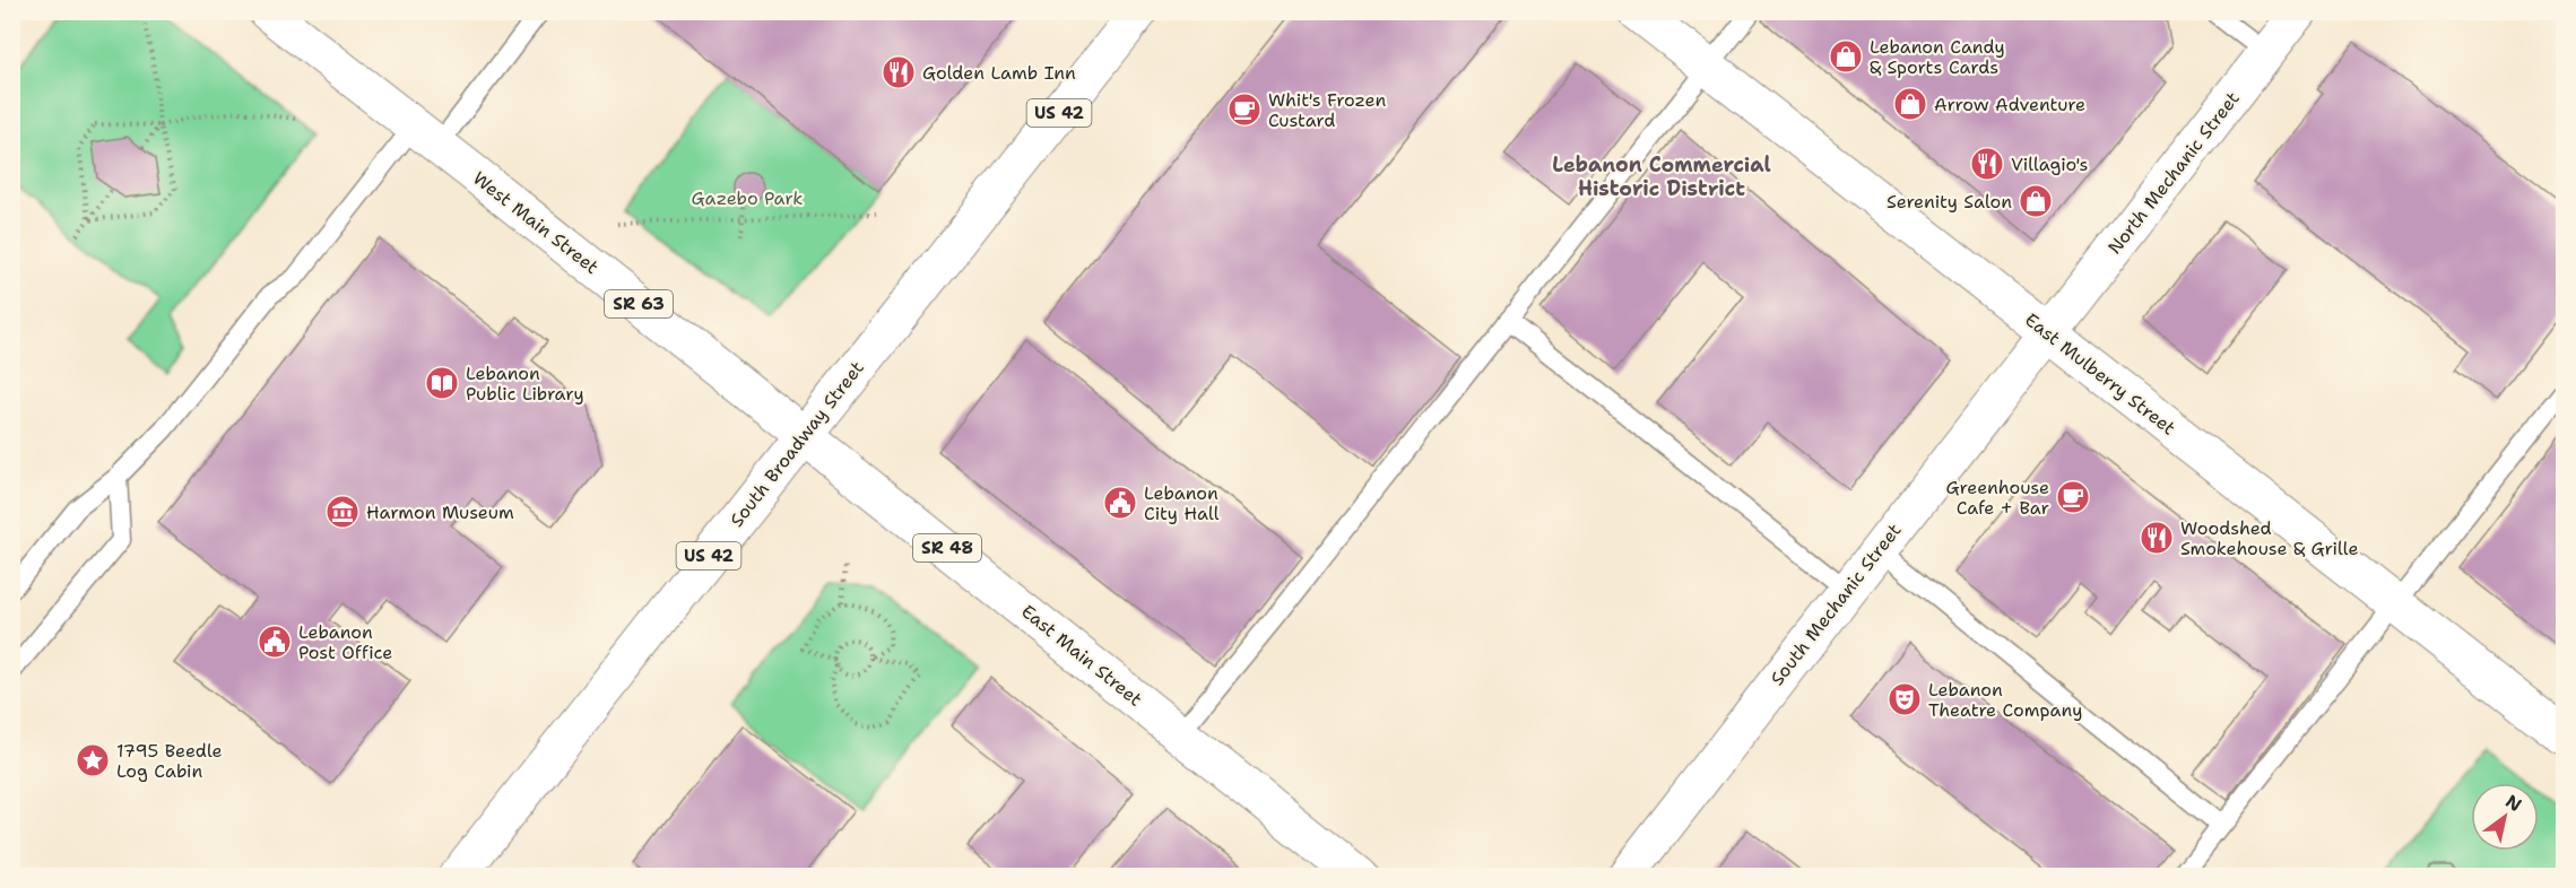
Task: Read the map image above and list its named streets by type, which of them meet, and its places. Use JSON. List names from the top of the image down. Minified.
{"streets":{"main road":["US 42","North Mechanic Street","West Main Street","SR 63","East Mulberry Street","South Broadway Street","SR 48","South Mechanic Street","East Main Street"]},"crossings":[["North Mechanic Street","East Mulberry Street"],["North Mechanic Street","South Mechanic Street"],["West Main Street","South Broadway Street"],["West Main Street","East Main Street"],["East Mulberry Street","South Mechanic Street"],["South Broadway Street","East Main Street"]],"districts":["Lebanon Commercial Historic District"],"parks":["Gazebo Park"],"places":{"shop":["Lebanon Candy & Sports Cards","Arrow Adventure","Serenity Salon"],"restaurant":["Golden Lamb Inn","Villagio's","Woodshed Smokehouse & Grille"],"cafe":["Whit's Frozen Custard","Greenhouse Cafe + Bar"],"library":["Lebanon Public Library"],"public building":["Lebanon City Hall","Lebanon Post Office"],"museum":["Harmon Museum"],"theatre":["Lebanon Theatre Company"],"place":["1795 Beedle Log Cabin"]},"north":"top right"}
